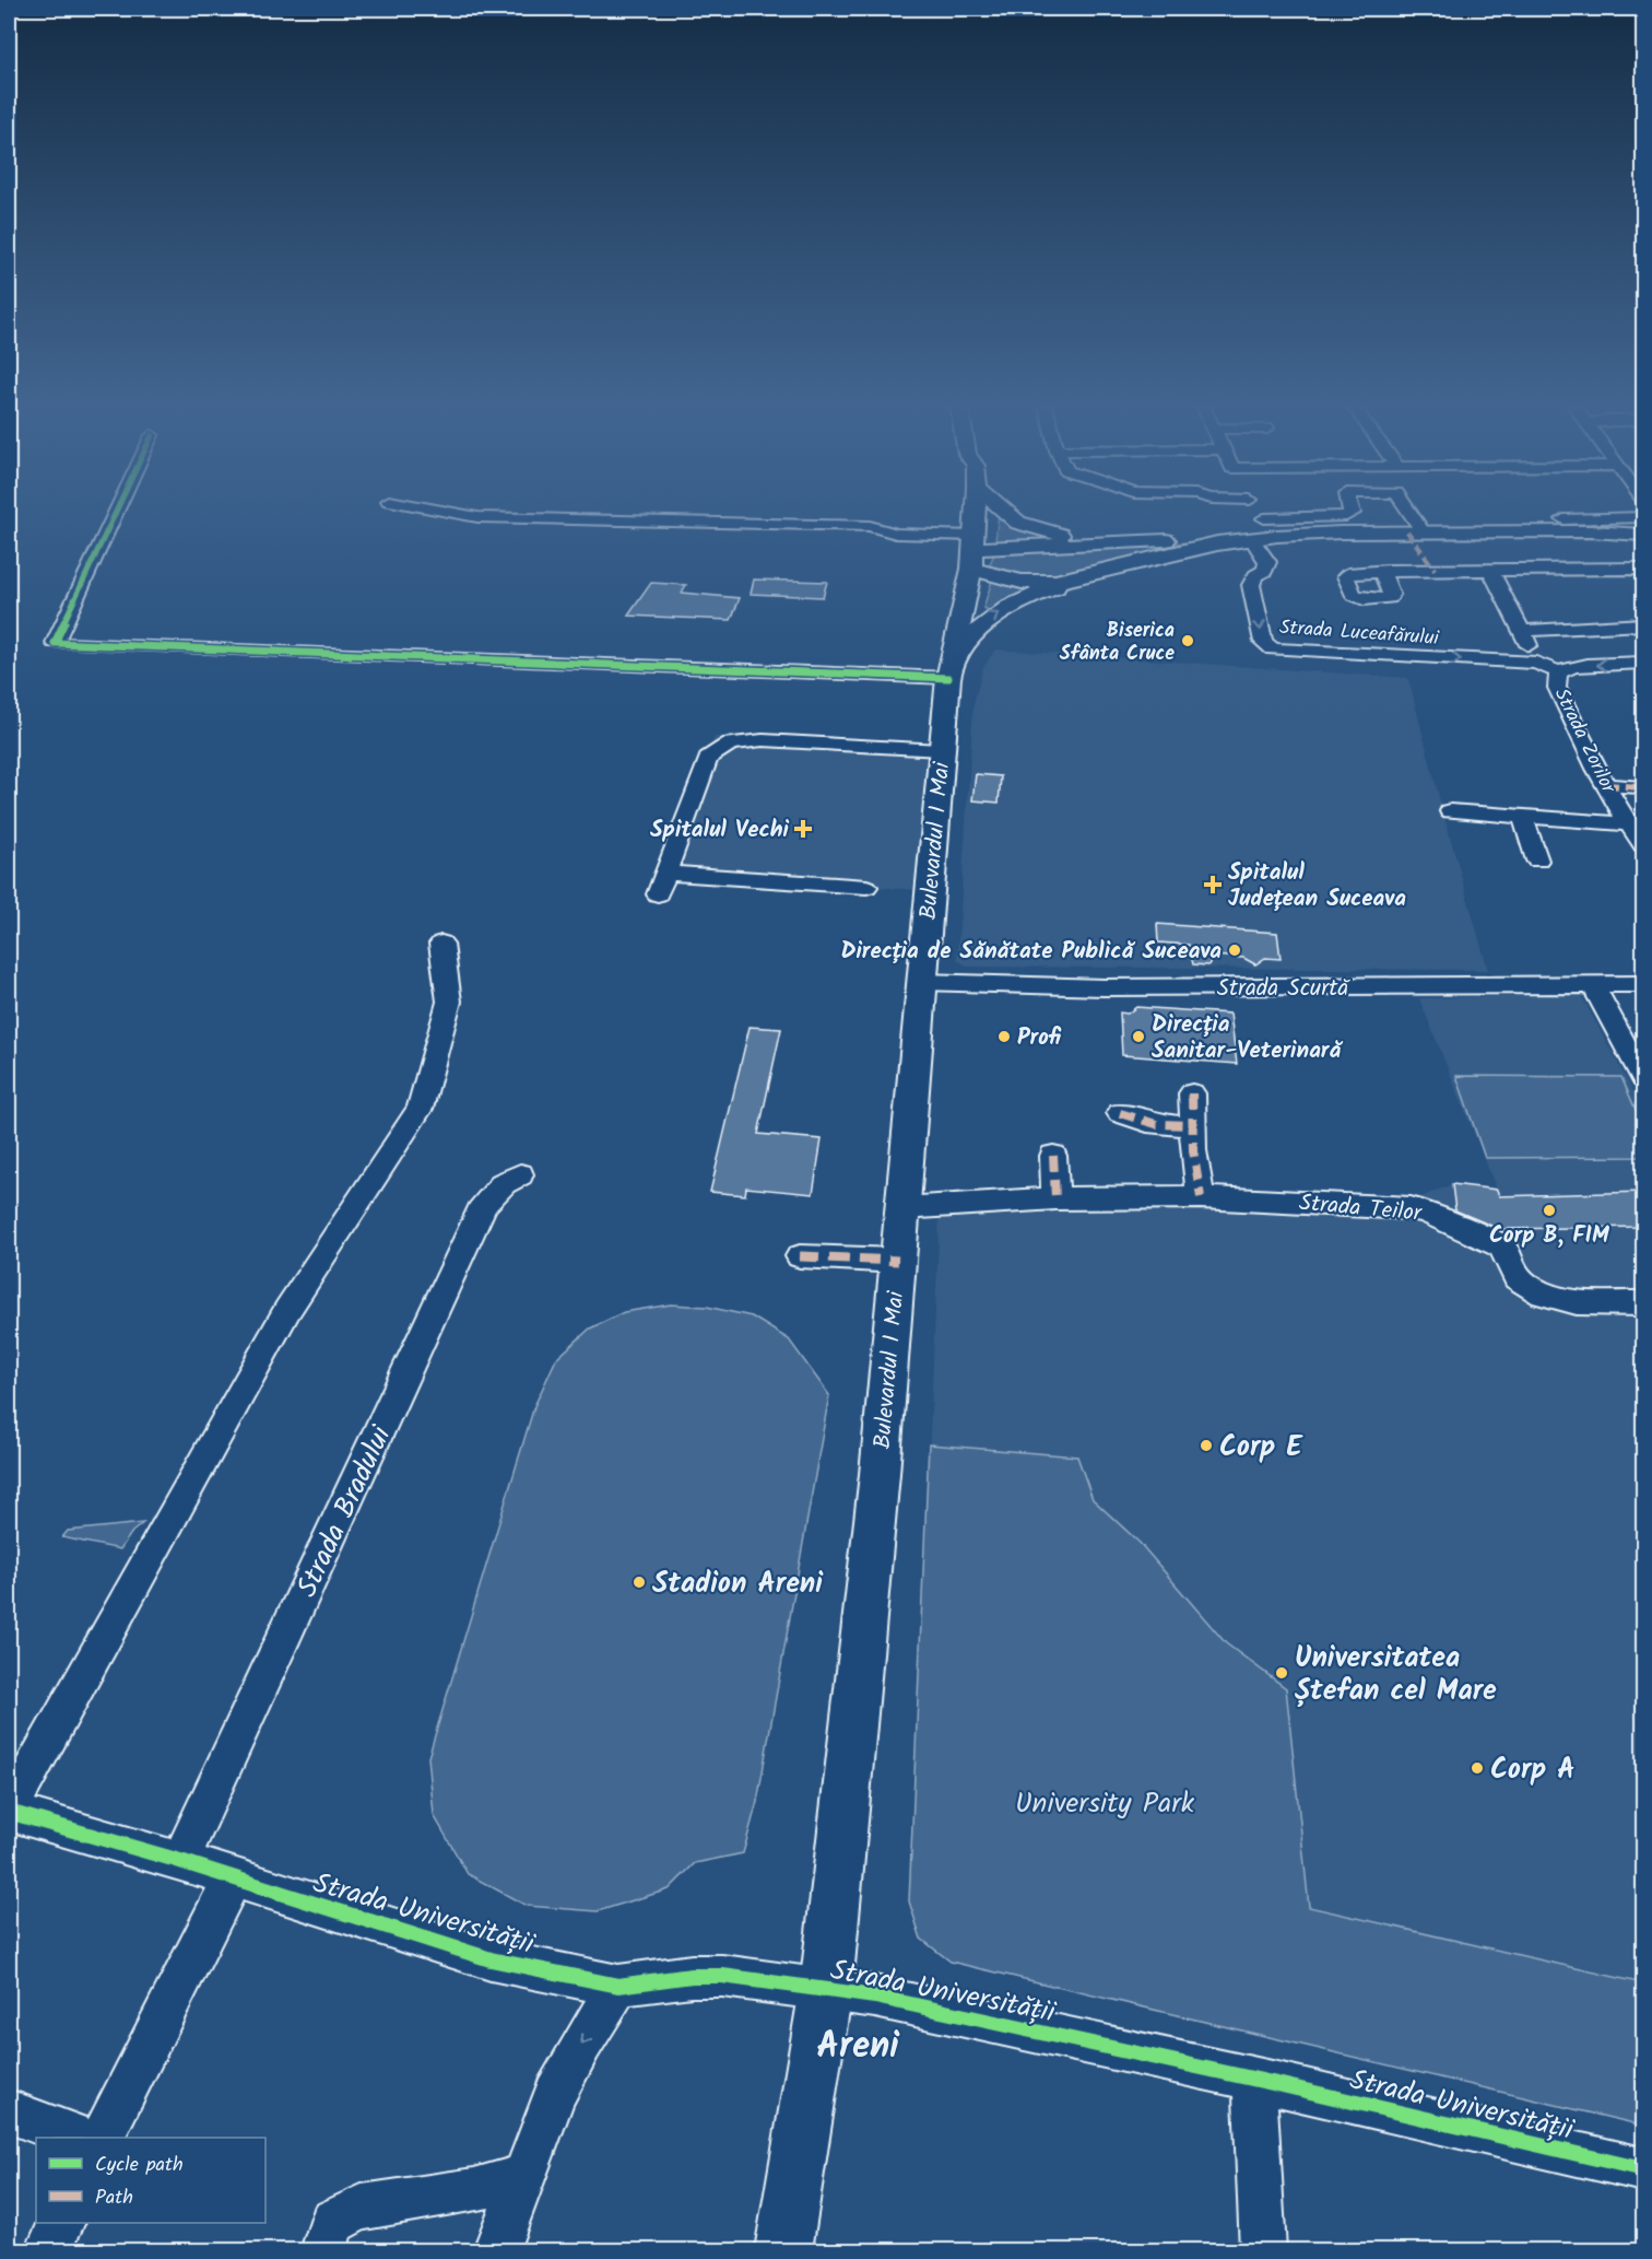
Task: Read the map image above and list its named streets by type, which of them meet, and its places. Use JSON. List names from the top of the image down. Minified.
{"streets":{"main road":["Bulevardul 1 Mai"],"street":["Strada Luceafărului","Strada Zorilor","Strada Scurtă","Strada Teilor","Strada Bradului","Strada Universității"]},"crossings":[["Strada Luceafărului","Strada Zorilor"],["Bulevardul 1 Mai","Strada Scurtă"],["Bulevardul 1 Mai","Strada Teilor"],["Bulevardul 1 Mai","Strada Universității"],["Strada Bradului","Strada Universității"]],"districts":["Areni"],"parks":["University Park"],"places":{"other":["Biserica Sfânta Cruce","Direcția de Sănătate Publică Suceava","Profi","Direcția Sanitar-Veterinară","Corp B, FIM","Corp E","Stadion Areni","Universitatea Ștefan cel Mare","Corp A"],"health":["Spitalul Vechi","Spitalul Județean Suceava"]},"legend":["Cycle path","Path"]}
